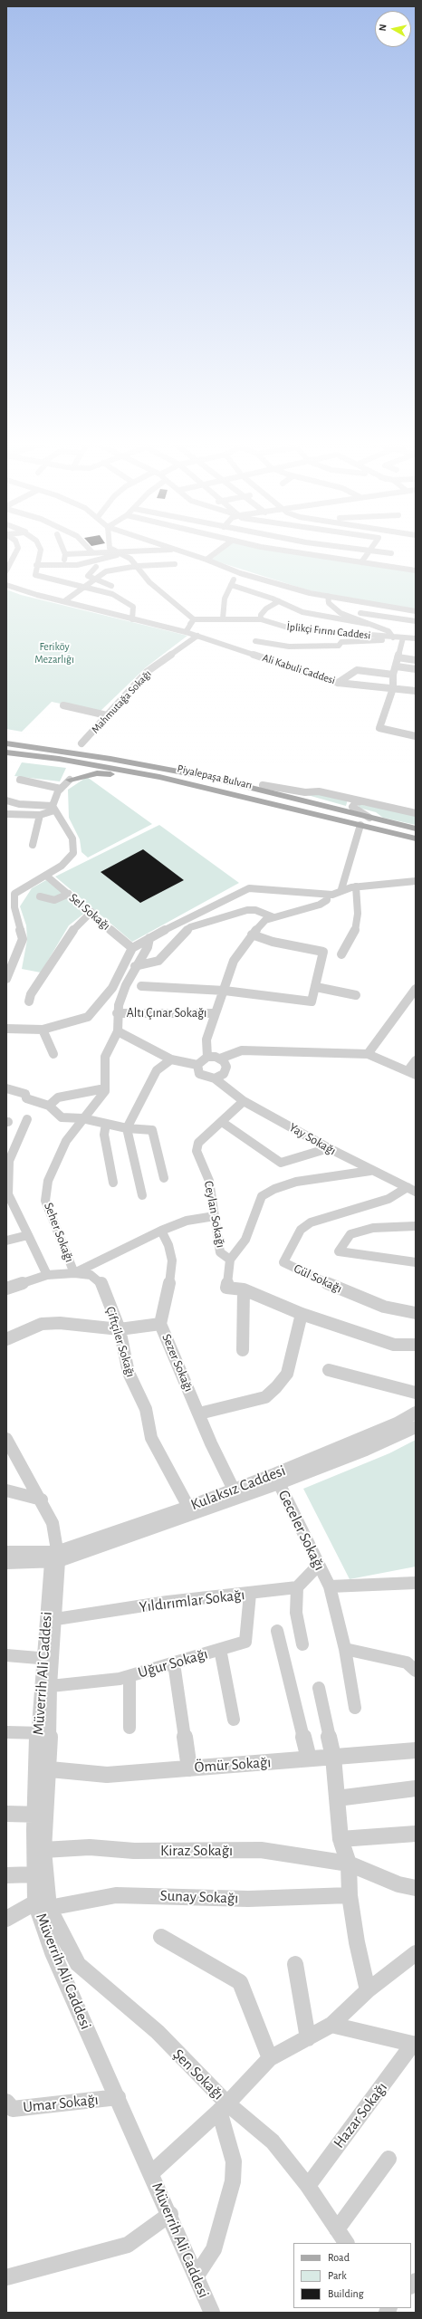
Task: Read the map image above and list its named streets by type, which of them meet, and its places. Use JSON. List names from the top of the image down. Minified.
{"streets":{"main road":["Piyalepaşa Bulvarı"],"street":["İplikçi Fırını Caddesi","Ali Kabuli Caddesi","Mahmutağa Sokağı","Sel Sokağı","Altı Çınar Sokağı","Yay Sokağı","Ceylan Sokağı","Seher Sokağı","Gül Sokağı","Çiftçiler Sokağı","Sezer Sokağı","Kulaksız Caddesi","Geceler Sokağı","Yıldırımlar Sokağı","Uğur Sokağı","Müverrih Ali Caddesi","Ömür Sokağı","Kiraz Sokağı","Sunay Sokağı","Şen Sokağı","Umar Sokağı","Hazar Sokağı"]},"crossings":[["Ali Kabuli Caddesi","Mahmutağa Sokağı"],["Yay Sokağı","Ceylan Sokağı"],["Yay Sokağı","Gül Sokağı"],["Seher Sokağı","Çiftçiler Sokağı"],["Çiftçiler Sokağı","Kulaksız Caddesi"],["Sezer Sokağı","Kulaksız Caddesi"],["Kulaksız Caddesi","Geceler Sokağı"],["Kulaksız Caddesi","Müverrih Ali Caddesi"],["Yıldırımlar Sokağı","Uğur Sokağı"],["Yıldırımlar Sokağı","Müverrih Ali Caddesi"],["Uğur Sokağı","Müverrih Ali Caddesi"],["Müverrih Ali Caddesi","Ömür Sokağı"],["Müverrih Ali Caddesi","Kiraz Sokağı"],["Müverrih Ali Caddesi","Sunay Sokağı"],["Müverrih Ali Caddesi","Şen Sokağı"],["Müverrih Ali Caddesi","Umar Sokağı"],["Sunay Sokağı","Şen Sokağı"],["Şen Sokağı","Hazar Sokağı"]],"parks":["Feriköy Mezarlığı"],"legend":["Road","Park","Building"],"north":"left"}
